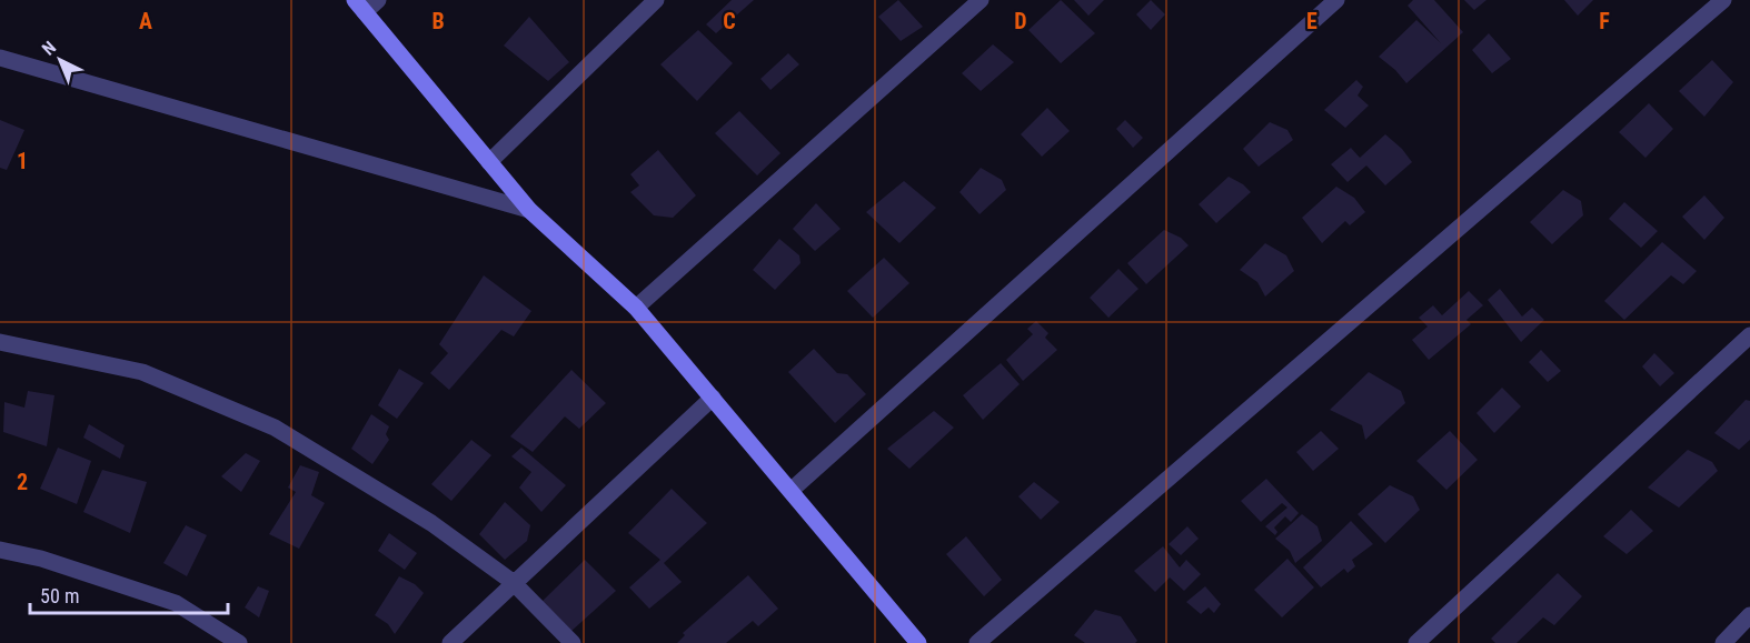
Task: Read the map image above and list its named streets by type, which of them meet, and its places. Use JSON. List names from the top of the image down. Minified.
{"scale_bar":"50 m","north":"top left","grid":{"columns":["A","B","C","D","E","F"],"rows":["1","2"]}}
